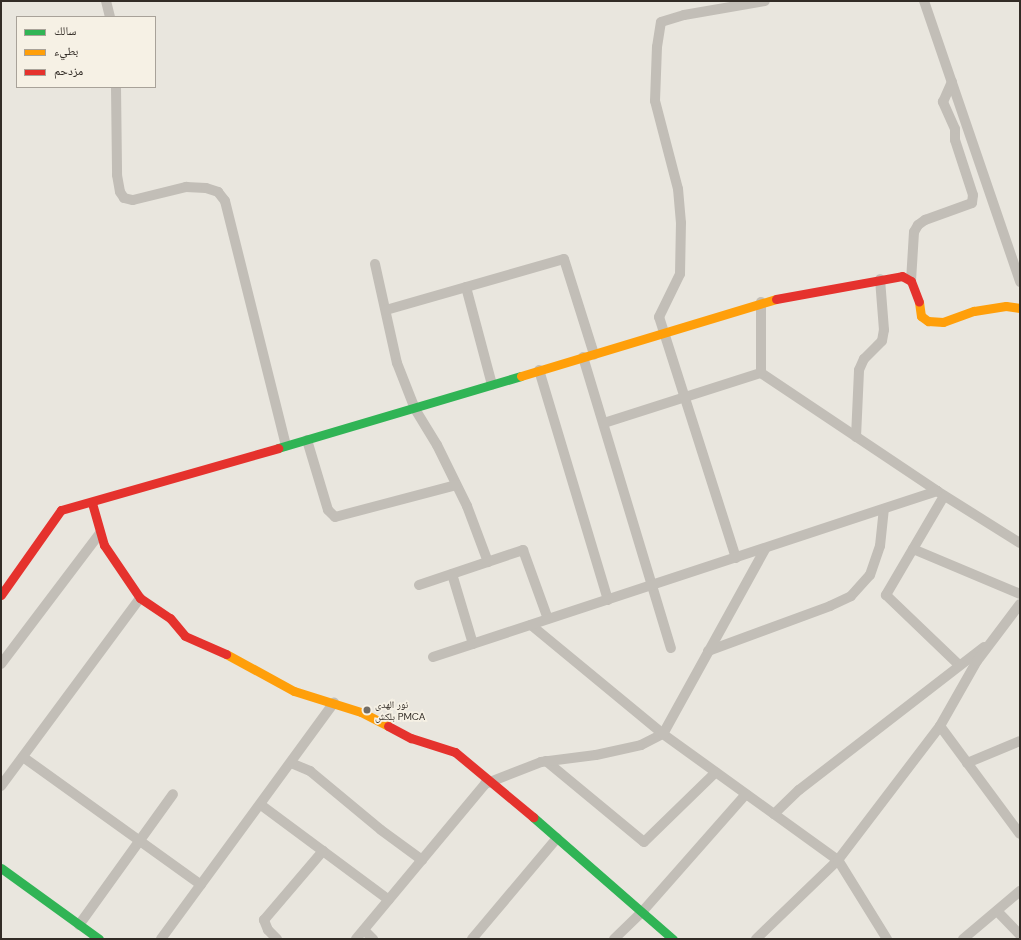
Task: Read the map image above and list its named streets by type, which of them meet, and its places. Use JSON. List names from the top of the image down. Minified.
{"places":["نور الهدى بلكش PMCA"],"legend":["سالك","بطيء","مزدحم"]}
